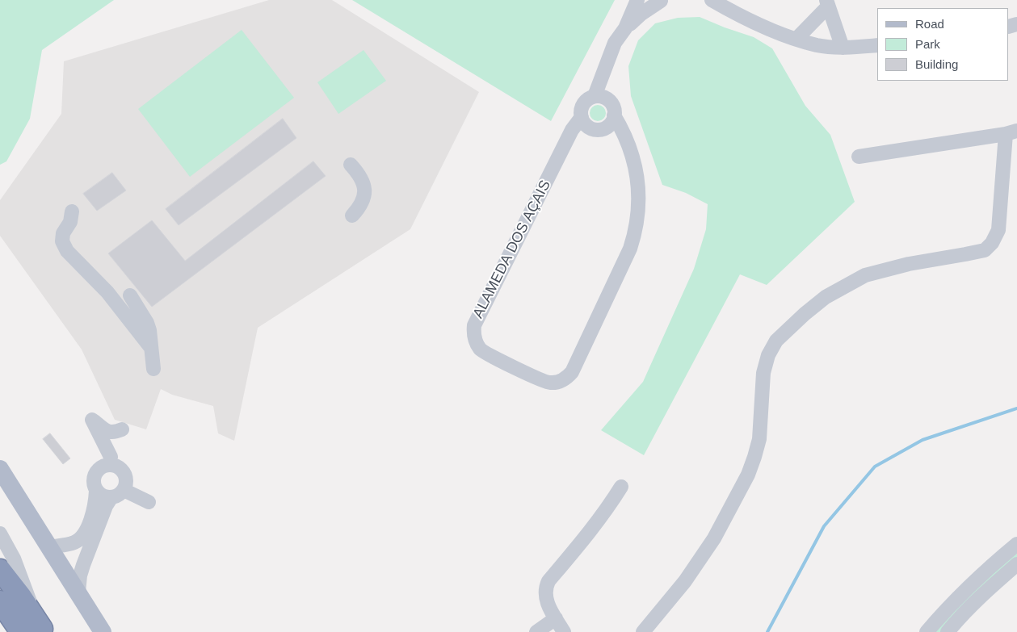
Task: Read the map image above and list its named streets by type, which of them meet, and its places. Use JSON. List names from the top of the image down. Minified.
{"streets":{"street":["ALAMEDA DOS AÇAIS"]},"legend":["Road","Park","Building"]}
